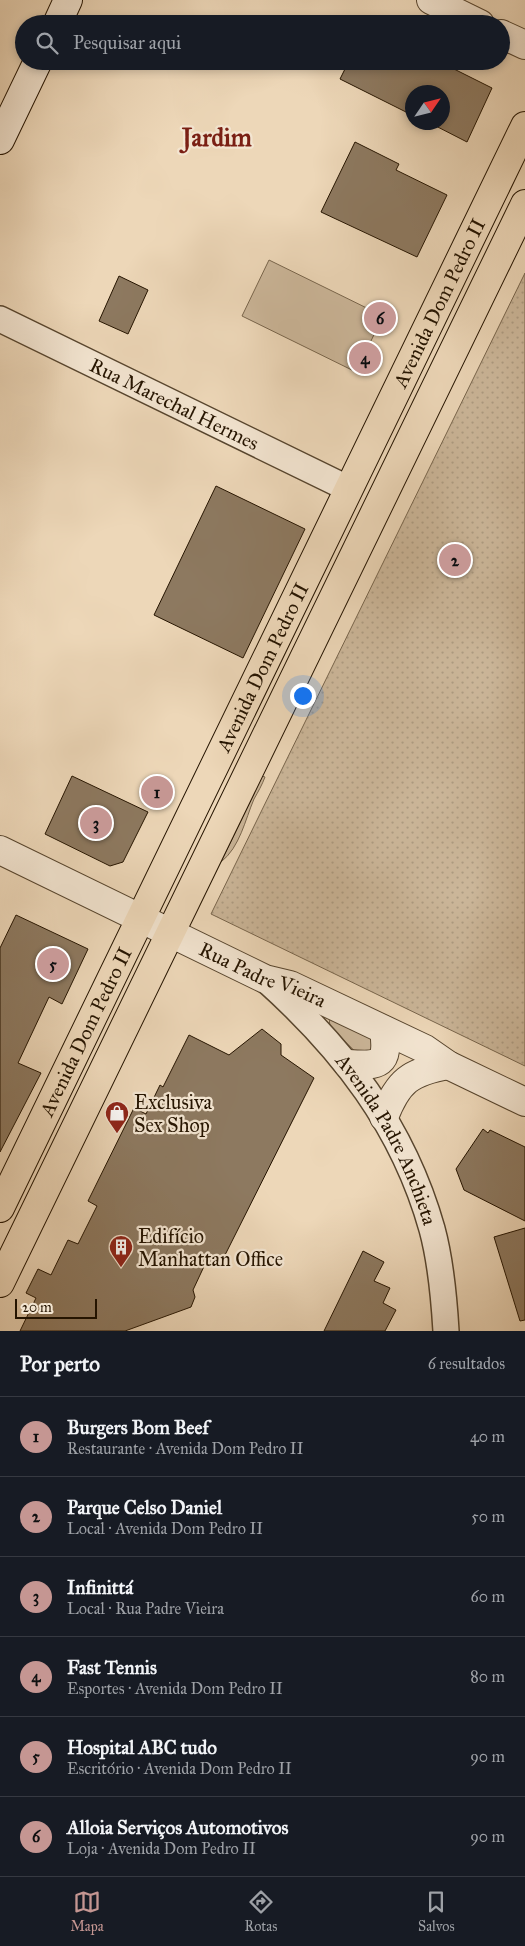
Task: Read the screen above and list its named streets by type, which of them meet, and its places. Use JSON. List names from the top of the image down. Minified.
{"streets":{"main road":["Avenida Dom Pedro II"],"street":["Rua Marechal Hermes","Rua Padre Vieira","Avenida Padre Anchieta"]},"crossings":[["Avenida Dom Pedro II","Rua Marechal Hermes"],["Avenida Dom Pedro II","Rua Padre Vieira"],["Rua Padre Vieira","Avenida Padre Anchieta"]],"districts":["Jardim"],"places":{"shop":["Exclusiva Sex Shop"],"building":["Edifício Manhattan Office"]},"scale_bar":"20 m","north":"top right","page":{"search":"Pesquisar aqui","pins":["6","4","2","1","3","5"],"scale":"20 m","heading":["Por perto","6 resultados"],"list":[{"mark":"1","name":"Burgers Bom Beef","note":"Restaurante · Avenida Dom Pedro II","value":"40 m"},{"mark":"2","name":"Parque Celso Daniel","note":"Local · Avenida Dom Pedro II","value":"50 m"},{"mark":"3","name":"Infinittá","note":"Local · Rua Padre Vieira","value":"60 m"},{"mark":"4","name":"Fast Tennis","note":"Esportes · Avenida Dom Pedro II","value":"80 m"},{"mark":"5","name":"Hospital ABC tudo","note":"Escritório · Avenida Dom Pedro II","value":"90 m"},{"mark":"6","name":"Alloia Serviços Automotivos","note":"Loja · Avenida Dom Pedro II","value":"90 m"}],"nav":["Mapa","Rotas","Salvos"]}}
